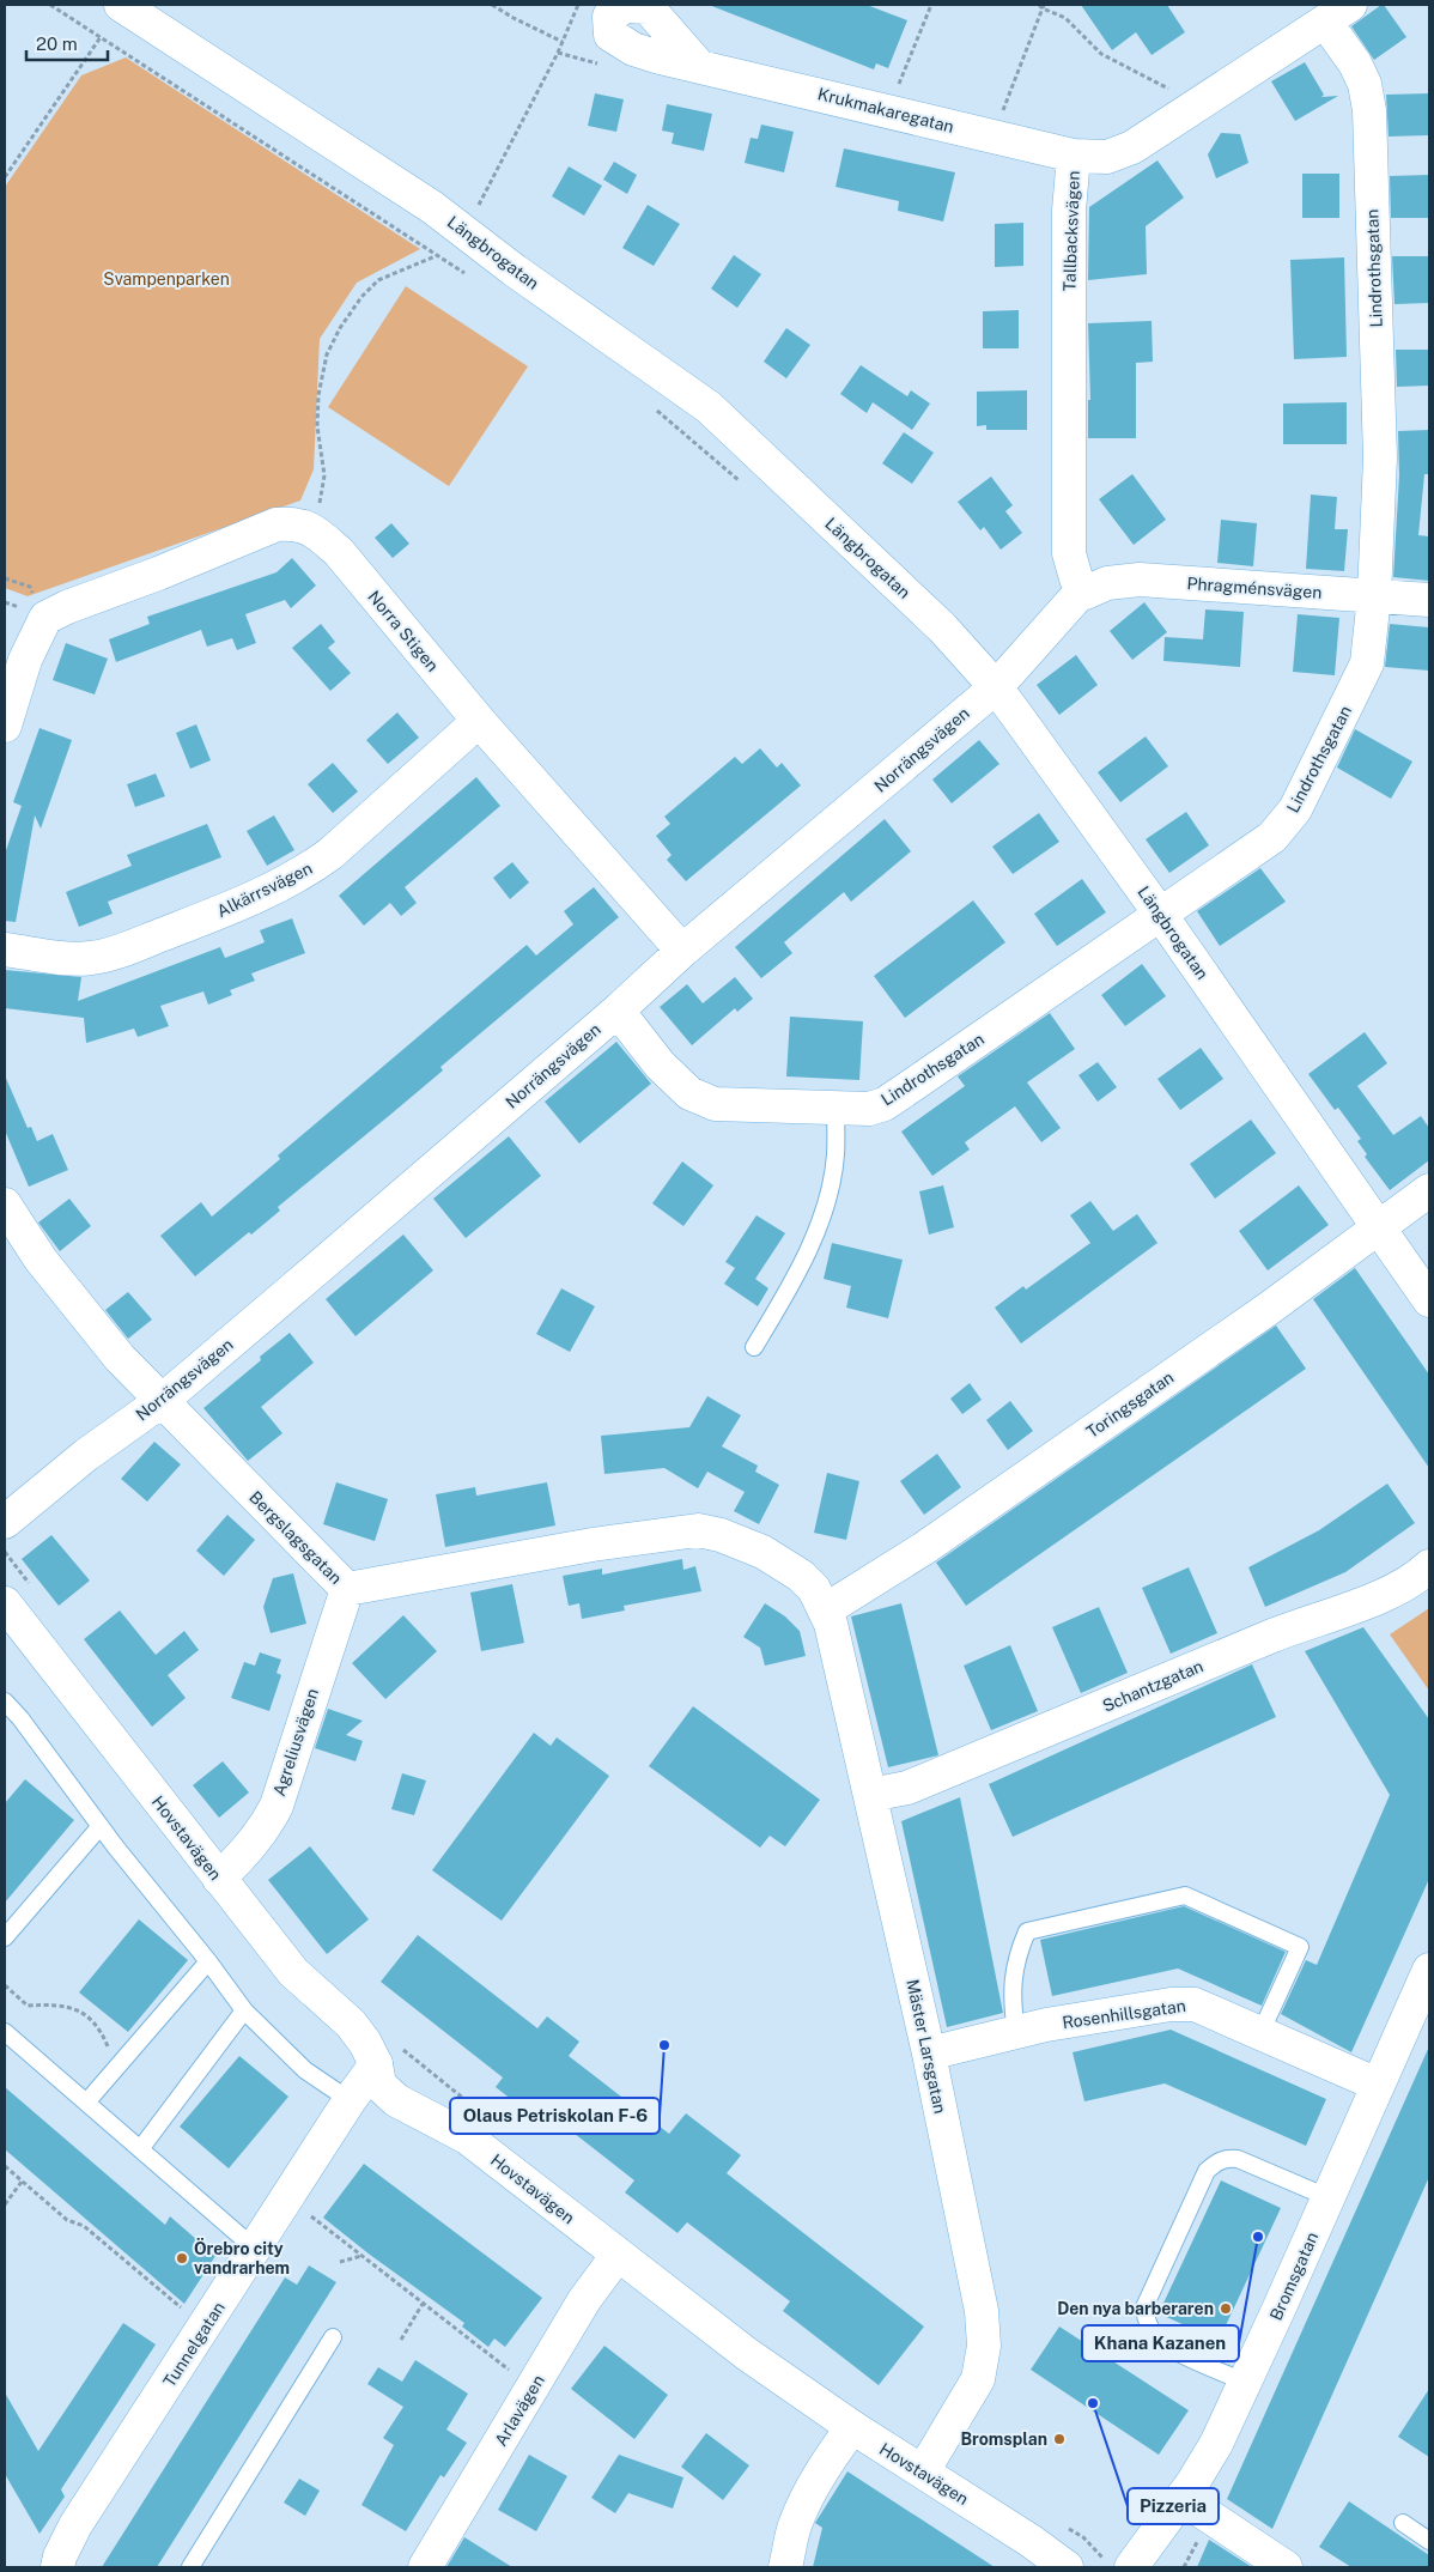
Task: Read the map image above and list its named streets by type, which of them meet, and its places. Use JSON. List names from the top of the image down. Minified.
{"streets":{"street":["Krukmakaregatan","Tallbacksvägen","Längbrogatan","Lindrothsgatan","Phragménsvägen","Norra Stigen","Norrängsvägen","Alkärrsvägen","Toringsgatan","Bergslagsgatan","Schantzgatan","Agreliusvägen","Hovstavägen","Rosenhillsgatan","Mäster Larsgatan","Bromsgatan","Tunnelgatan","Arlavägen"]},"crossings":[["Krukmakaregatan","Tallbacksvägen"],["Tallbacksvägen","Lindrothsgatan"],["Tallbacksvägen","Phragménsvägen"],["Tallbacksvägen","Norrängsvägen"],["Längbrogatan","Lindrothsgatan"],["Längbrogatan","Norrängsvägen"],["Längbrogatan","Toringsgatan"],["Lindrothsgatan","Phragménsvägen"],["Lindrothsgatan","Norrängsvägen"],["Phragménsvägen","Norrängsvägen"],["Norra Stigen","Norrängsvägen"],["Norra Stigen","Alkärrsvägen"],["Norrängsvägen","Bergslagsgatan"],["Toringsgatan","Bergslagsgatan"],["Toringsgatan","Mäster Larsgatan"],["Bergslagsgatan","Agreliusvägen"],["Bergslagsgatan","Mäster Larsgatan"],["Schantzgatan","Mäster Larsgatan"],["Agreliusvägen","Hovstavägen"],["Hovstavägen","Mäster Larsgatan"],["Hovstavägen","Tunnelgatan"],["Hovstavägen","Arlavägen"],["Rosenhillsgatan","Mäster Larsgatan"],["Rosenhillsgatan","Bromsgatan"]],"parks":["Svampenparken"],"places":["Olaus Petriskolan F-6","Khana Kazanen","Örebro city vandrarhem","Den nya barberaren","Pizzeria","Bromsplan"],"scale_bar":"20 m"}
